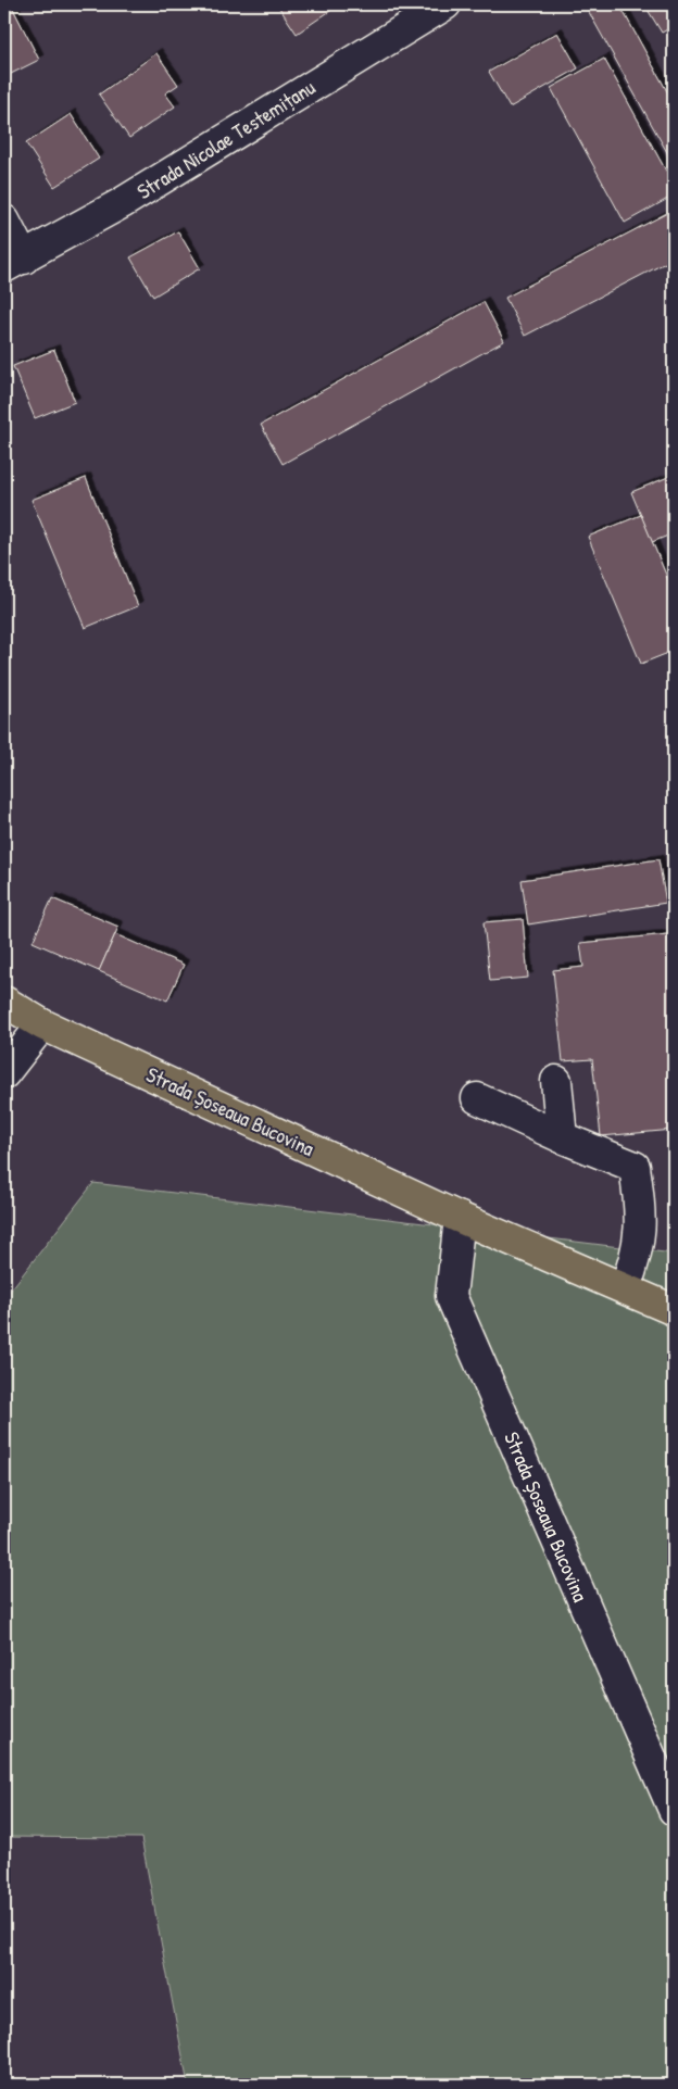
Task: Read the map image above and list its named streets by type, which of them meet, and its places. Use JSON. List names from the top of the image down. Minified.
{"streets":{"main road":["Strada Șoseaua Bucovina"],"street":["Strada Nicolae Testemițanu"]}}
